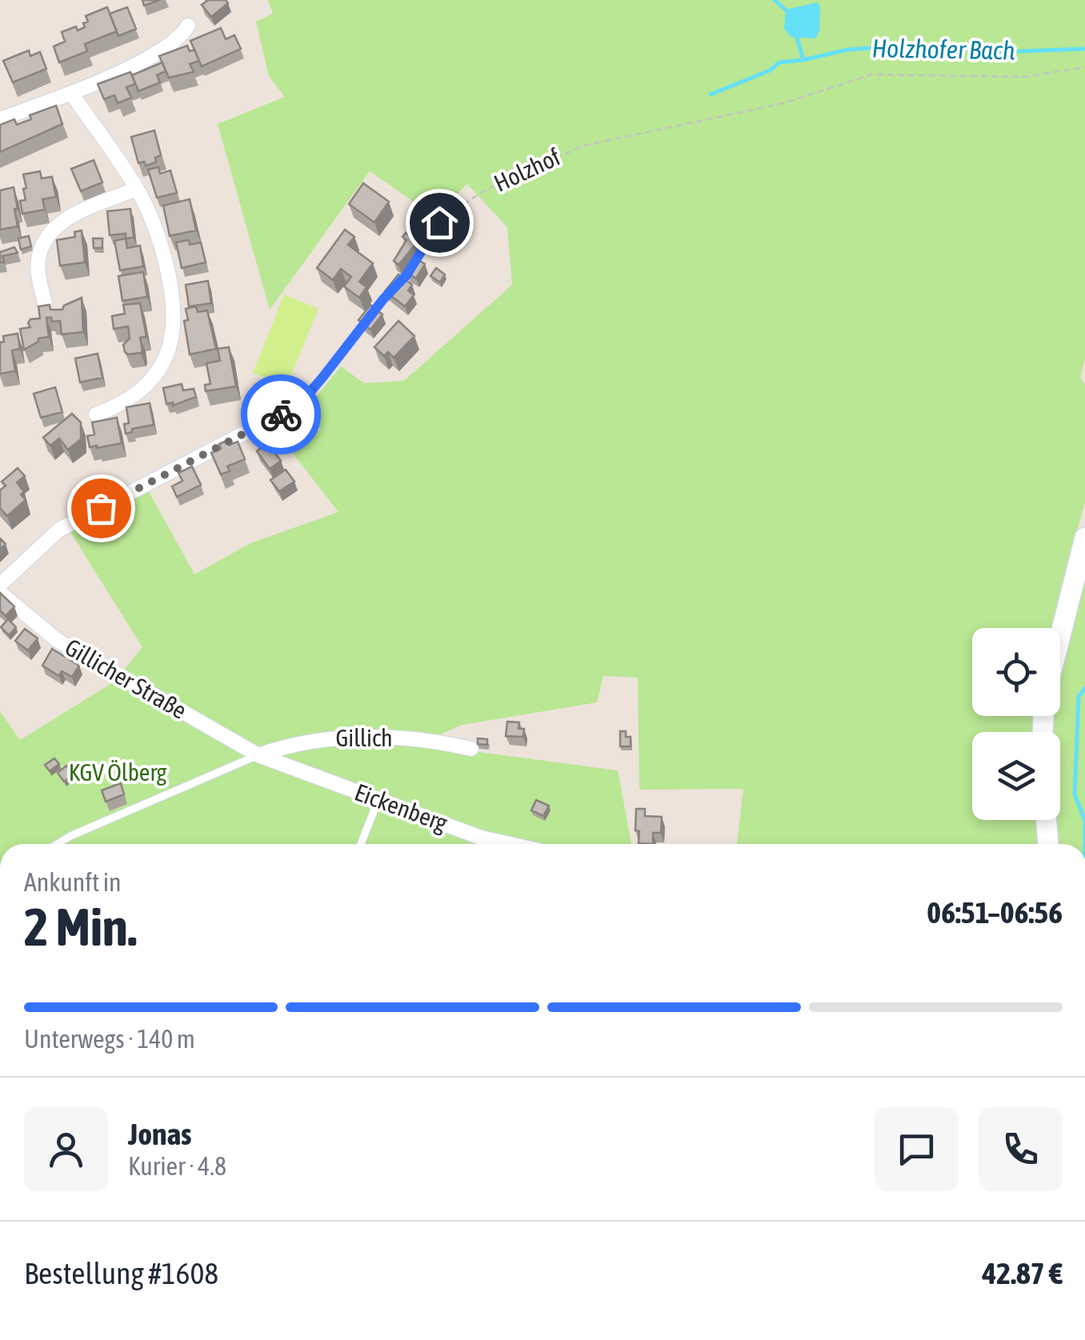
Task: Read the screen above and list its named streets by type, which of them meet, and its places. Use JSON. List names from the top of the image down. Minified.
{"streets":{"street":["Gillicher Straße","Gillich","Eickenberg"],"path":["Holzhof"]},"crossings":[["Gillicher Straße","Gillich"],["Gillicher Straße","Eickenberg"],["Gillich","Eickenberg"]],"water":["Holzhofer Bach"],"parks":["KGV Ölberg"],"page":{"heading":["2 Min.","Ankunft in","06:51–06:56"],"panel":["Jonas","Kurier · 4.8","Bestellung #1608","42.87 €"],"bar":"Unterwegs · 140 m"}}
